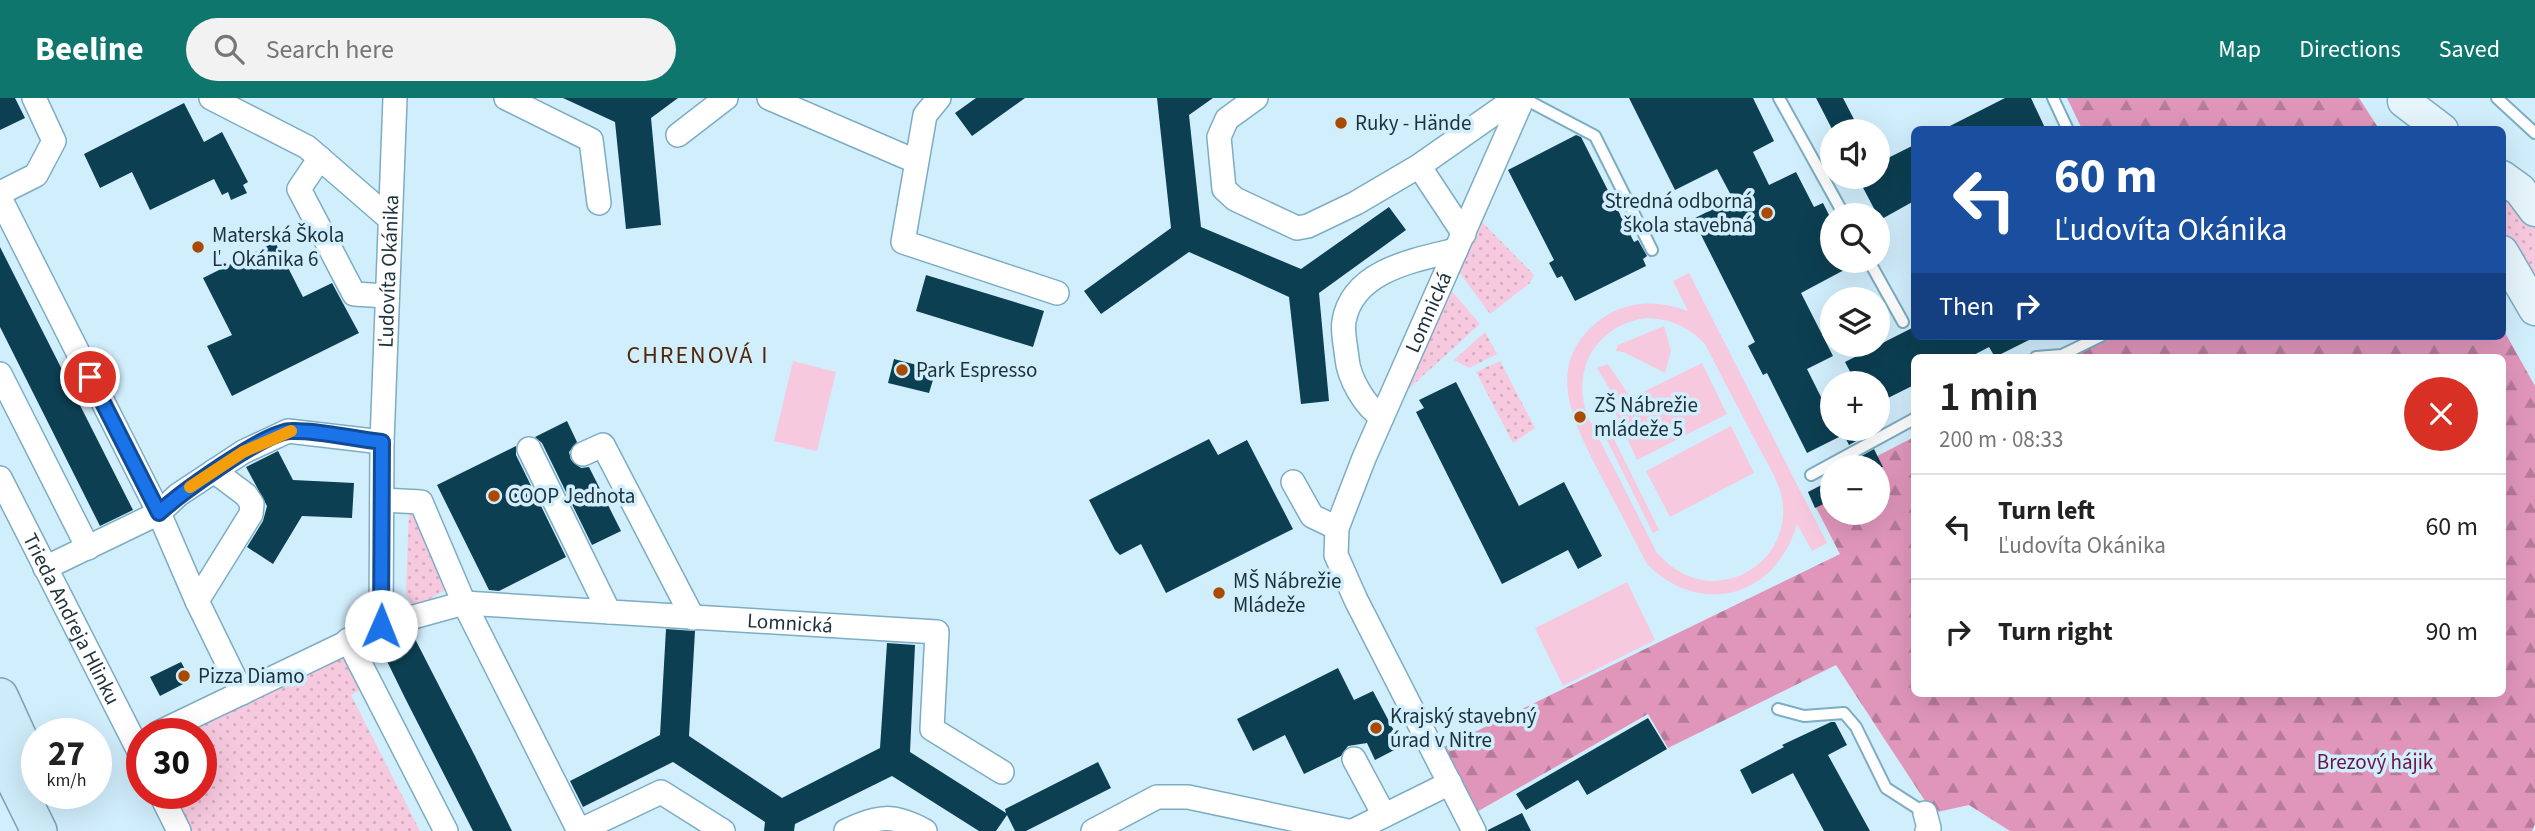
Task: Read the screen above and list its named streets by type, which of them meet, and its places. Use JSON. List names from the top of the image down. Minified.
{"streets":{"street":["Ľudovíta Okánika","Lomnická","Trieda Andreja Hlinku"]},"crossings":[["Ľudovíta Okánika","Lomnická"]],"districts":["CHRENOVÁ I"],"parks":["Brezový hájik"],"places":["Ruky - Hände","Stredná odborná škola stavebná","Materská Škola Ľ. Okánika 6","Park Espresso","ZŠ Nábrežie mládeže 5","COOP Jednota","MŠ Nábrežie Mládeže","Pizza Diamo","Krajský stavebný úrad v Nitre"],"page":{"header":"Beeline","search":"Search here","nav":["Map","Directions","Saved"],"map_buttons":["+","−"],"turn":["60 m","Ľudovíta Okánika"],"then":"Then","heading":["1 min","200 m · 08:33"],"list":[{"name":"Turn left","note":"Ľudovíta Okánika","value":"60 m"},{"name":"Turn right","value":"90 m"}],"speed":"27 km/h","limit":"30"}}
